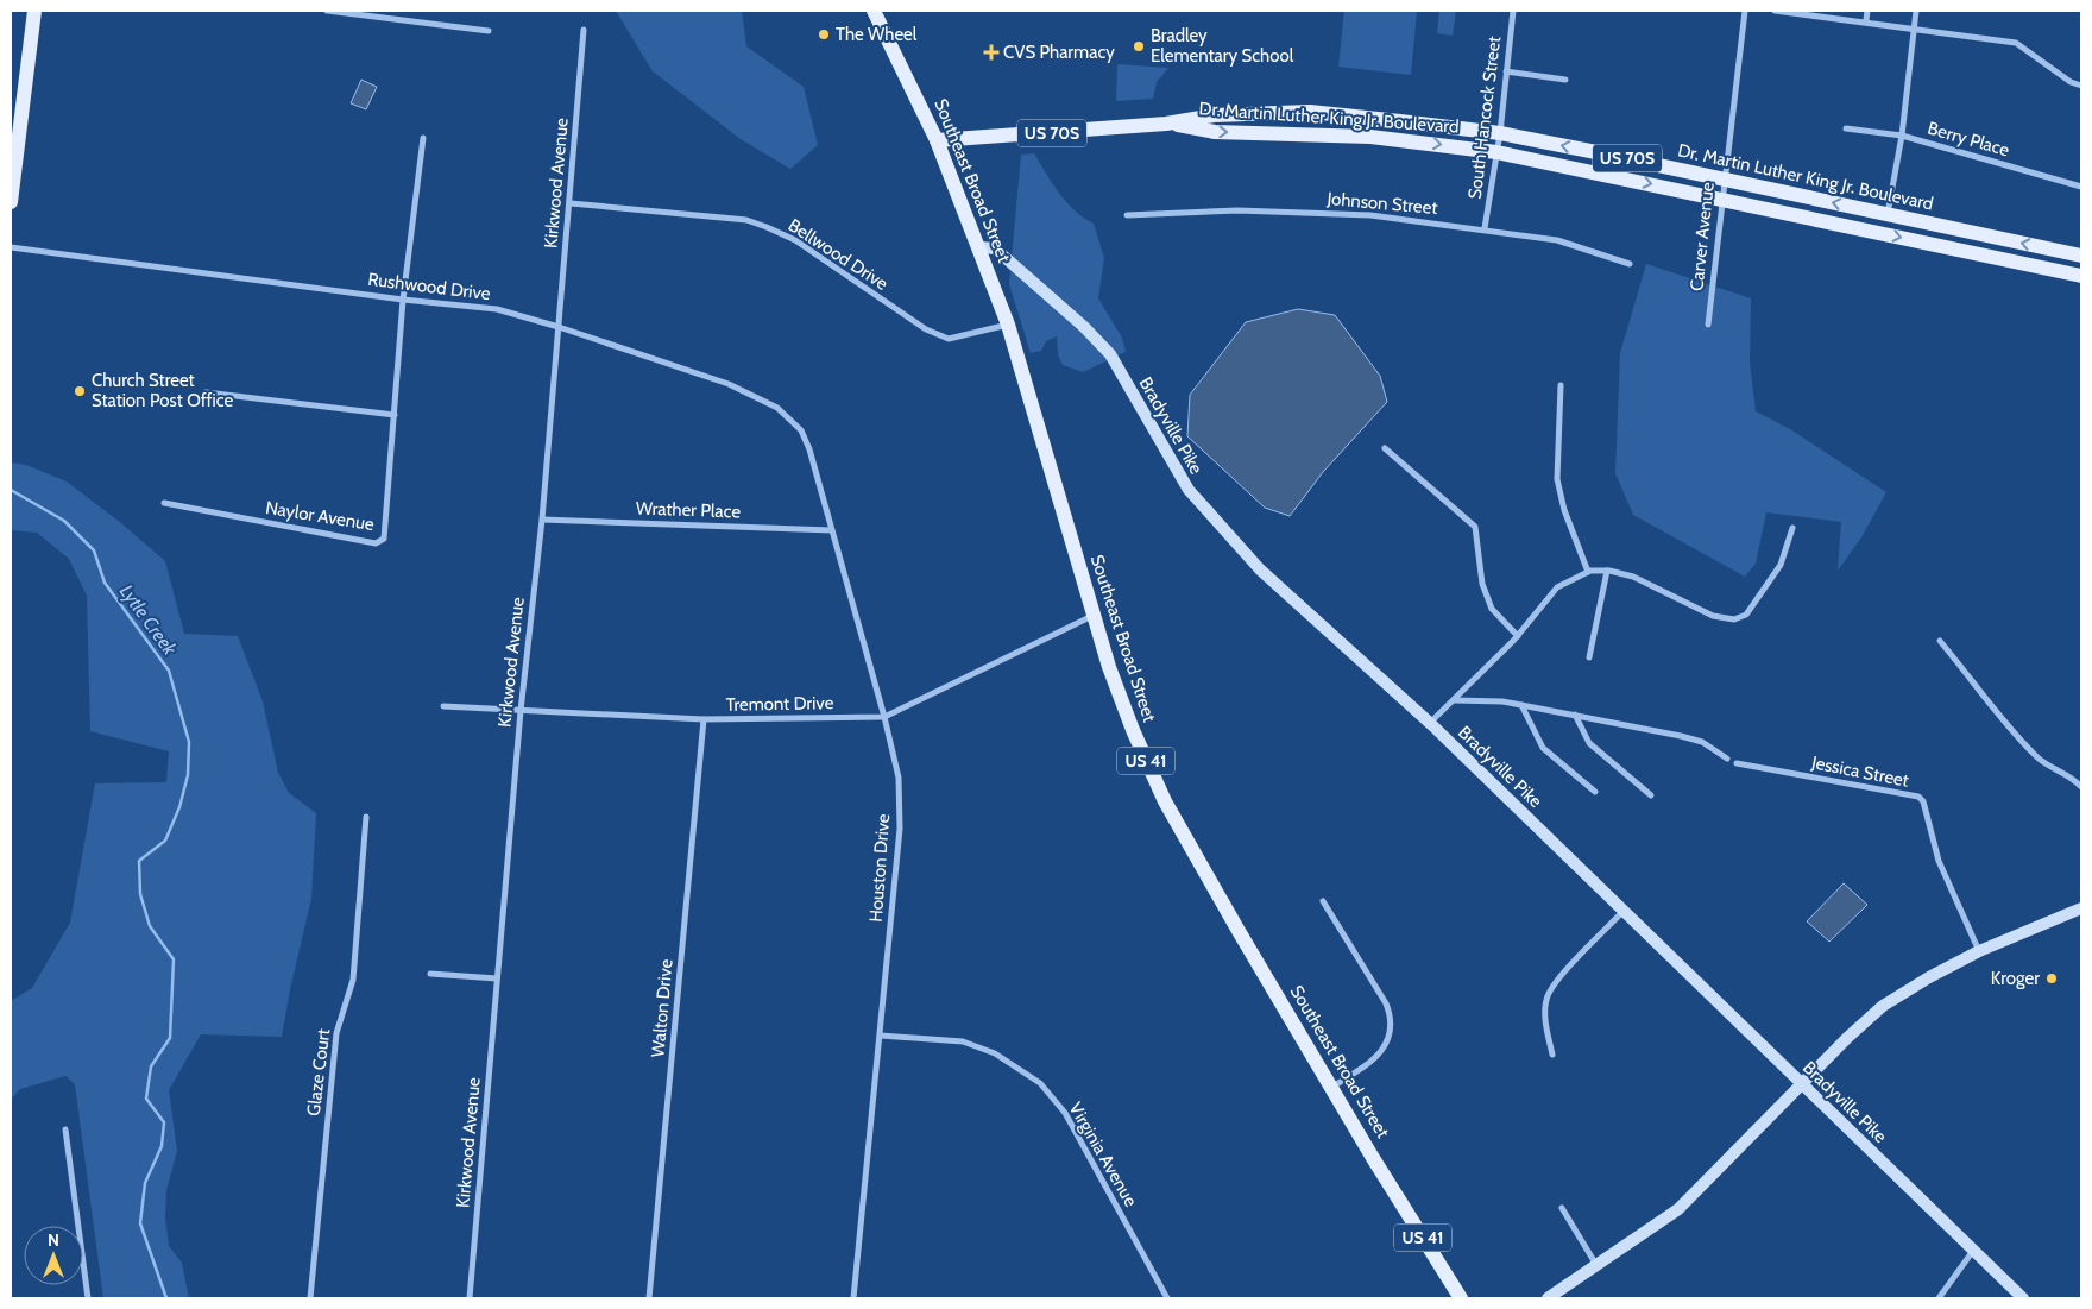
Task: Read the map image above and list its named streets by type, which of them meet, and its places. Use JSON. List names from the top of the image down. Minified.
{"streets":{"main road":["Dr. Martin Luther King Jr. Boulevard","US 70S","Southeast Broad Street","Bradyville Pike","US 41"],"street":["South Hancock Street","Berry Place","Kirkwood Avenue","Johnson Street","Carver Avenue","Bellwood Drive","Rushwood Drive","Wrather Place","Naylor Avenue","Tremont Drive","Jessica Street","Houston Drive","Walton Drive","Glaze Court","Virginia Avenue"]},"crossings":[["Dr. Martin Luther King Jr. Boulevard","South Hancock Street"],["Dr. Martin Luther King Jr. Boulevard","Southeast Broad Street"],["Dr. Martin Luther King Jr. Boulevard","Carver Avenue"],["South Hancock Street","Johnson Street"],["Southeast Broad Street","Bellwood Drive"],["Southeast Broad Street","Bradyville Pike"],["Southeast Broad Street","Tremont Drive"],["Kirkwood Avenue","Bellwood Drive"],["Kirkwood Avenue","Rushwood Drive"],["Kirkwood Avenue","Wrather Place"],["Kirkwood Avenue","Tremont Drive"],["Rushwood Drive","Naylor Avenue"],["Rushwood Drive","Houston Drive"],["Wrather Place","Houston Drive"],["Tremont Drive","Houston Drive"],["Tremont Drive","Walton Drive"],["Houston Drive","Virginia Avenue"]],"water":["Lytle Creek"],"places":{"other":["The Wheel","Bradley Elementary School","Church Street Station Post Office","Kroger"],"health":["CVS Pharmacy"]},"north":"top"}
